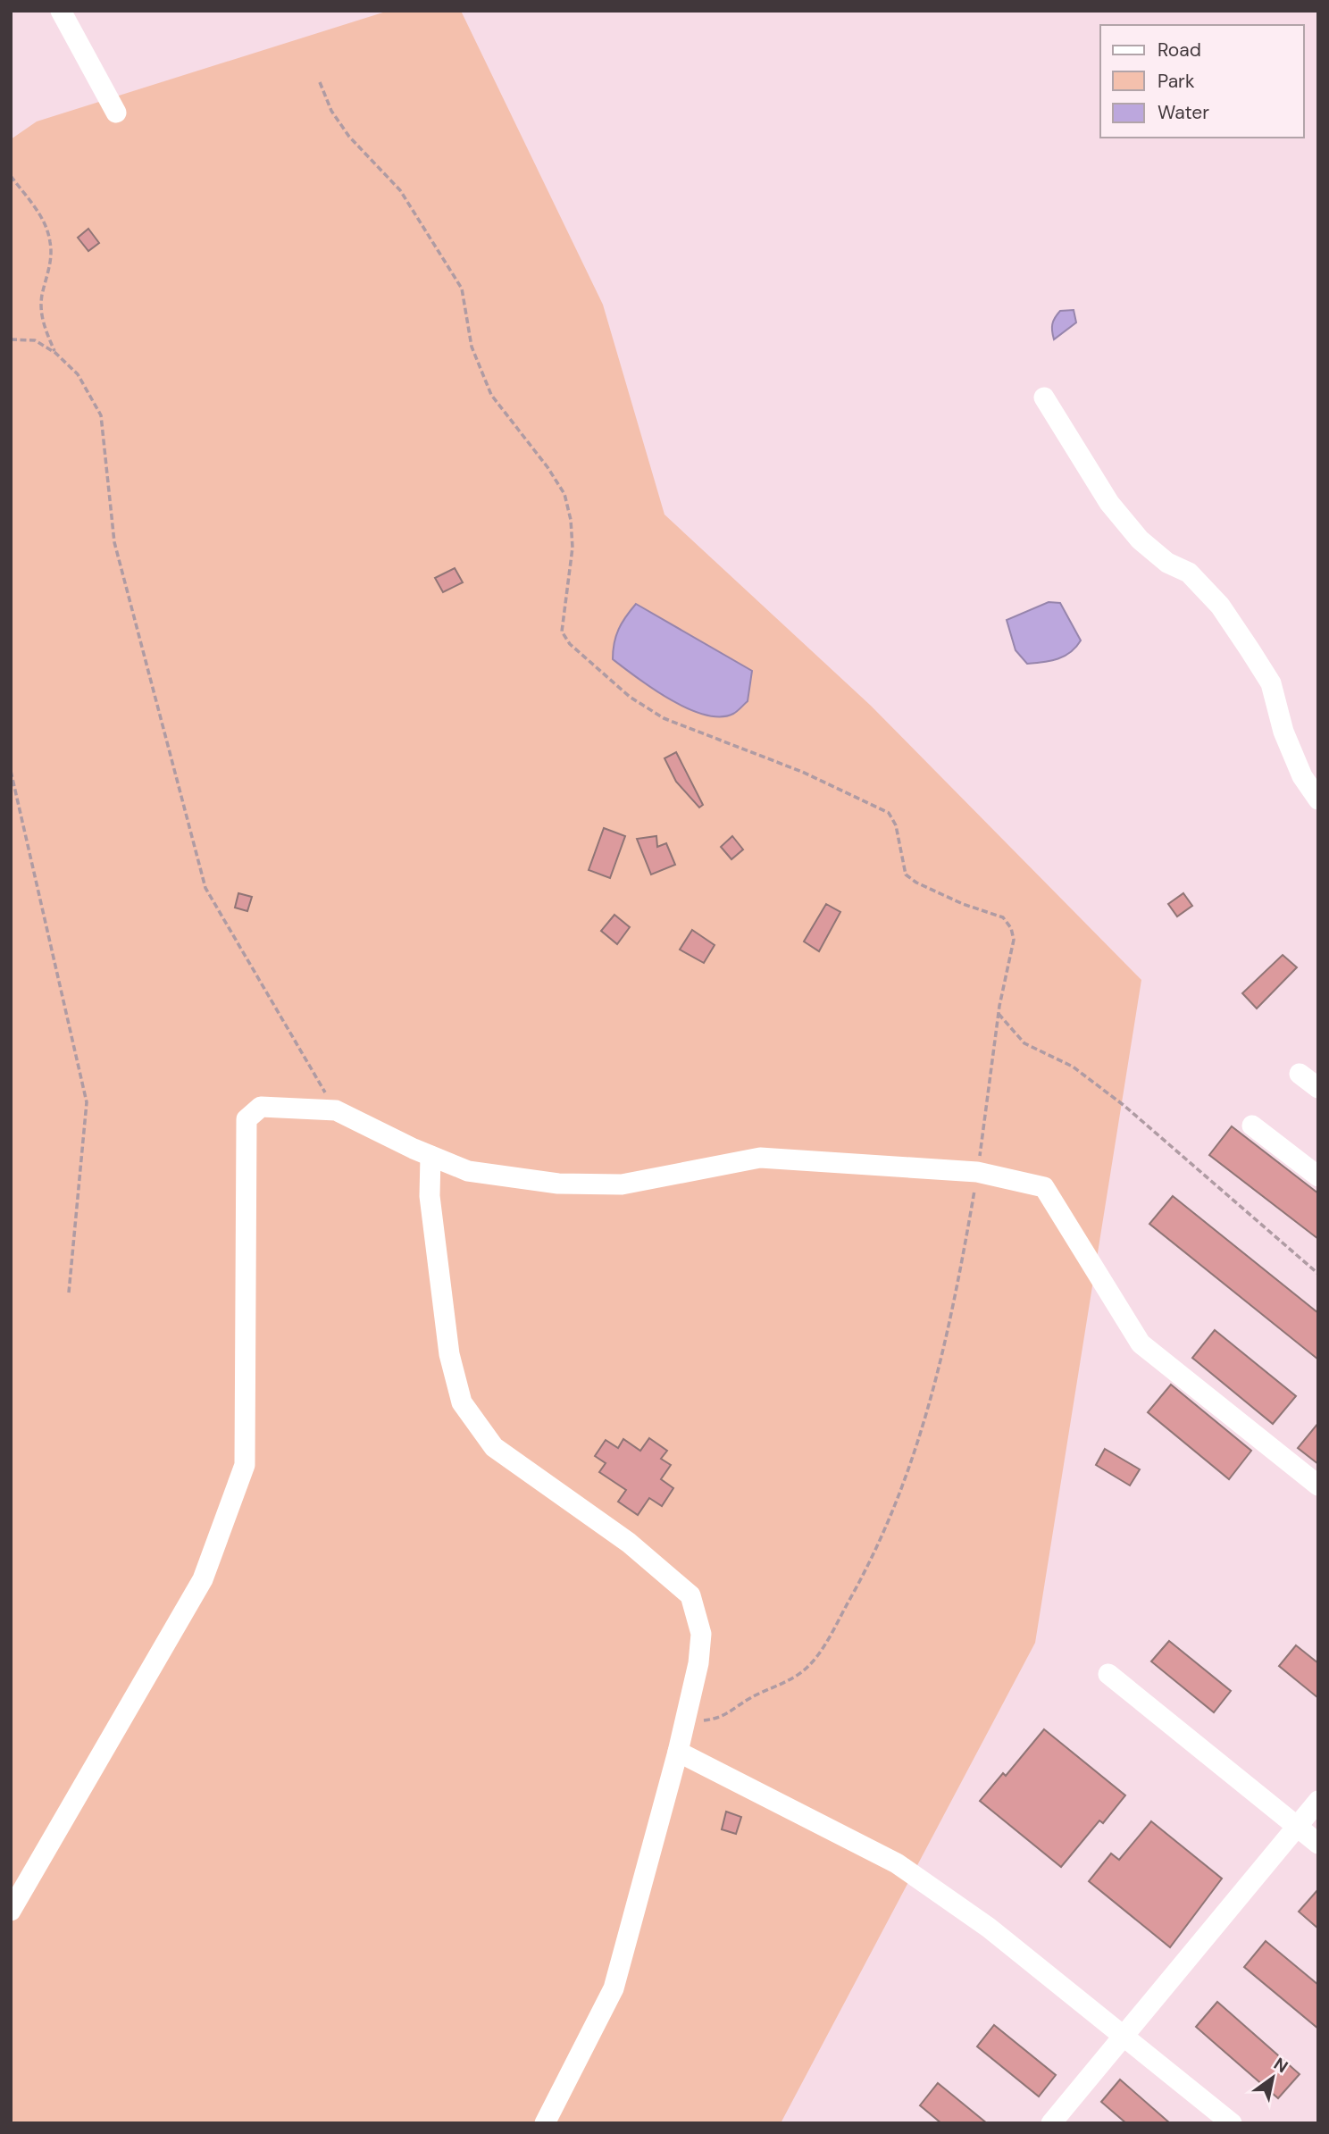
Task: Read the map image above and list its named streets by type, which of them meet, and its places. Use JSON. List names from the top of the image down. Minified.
{"legend":["Road","Park","Water"],"north":"top right"}
